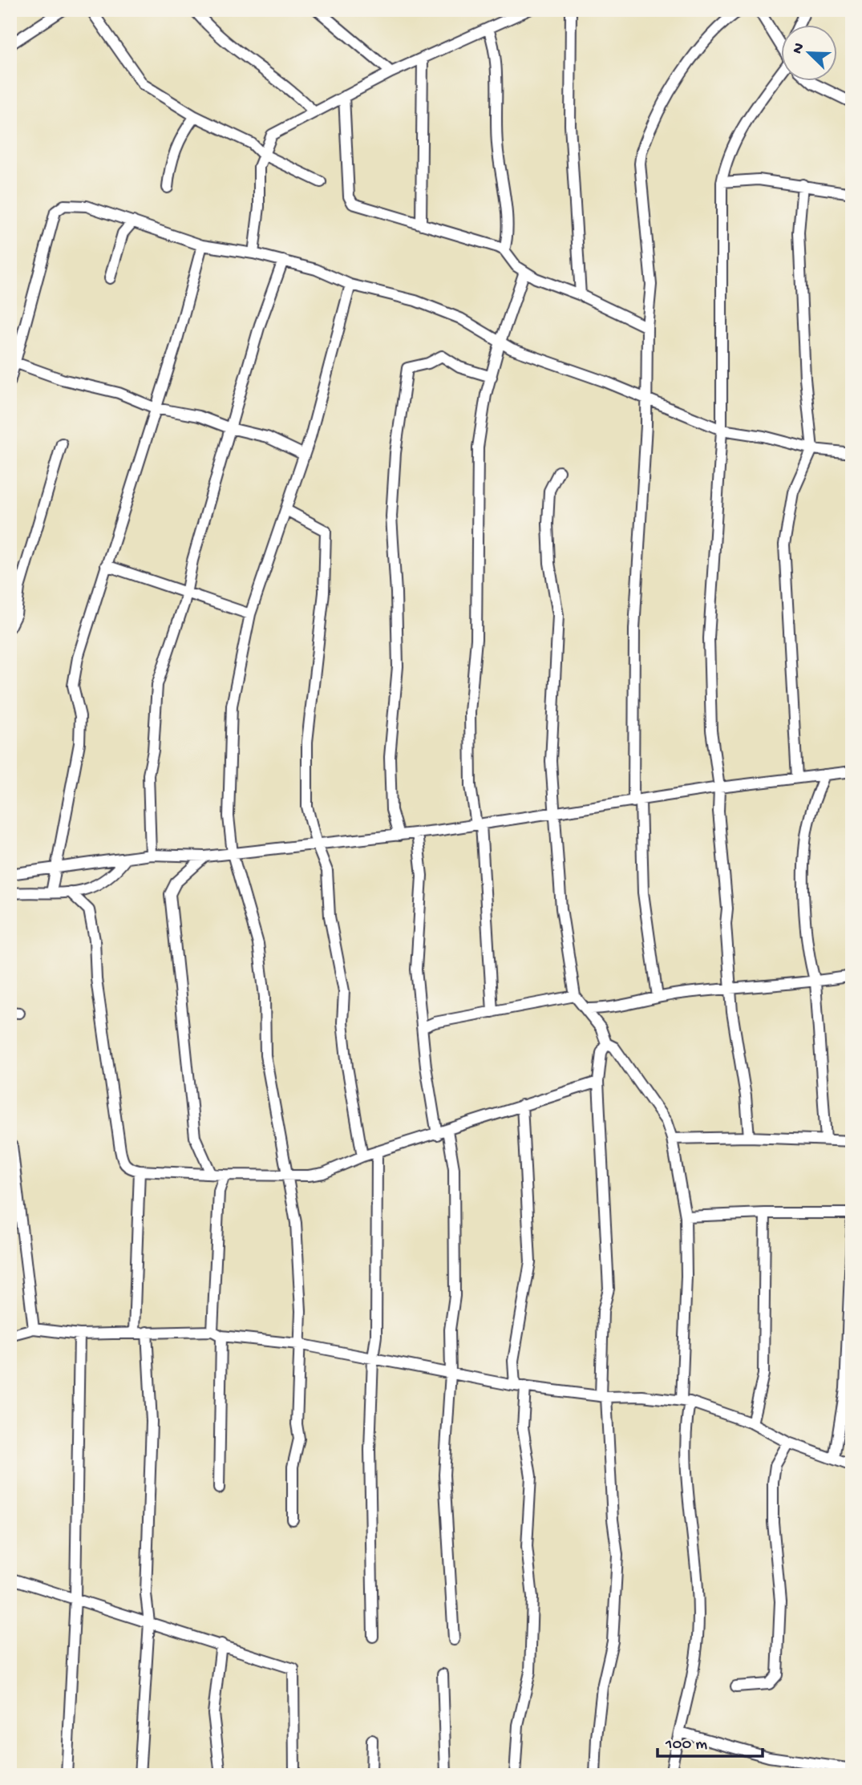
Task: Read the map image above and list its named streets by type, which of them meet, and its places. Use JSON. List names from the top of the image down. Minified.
{"scale_bar":"100 m","north":"top left"}
